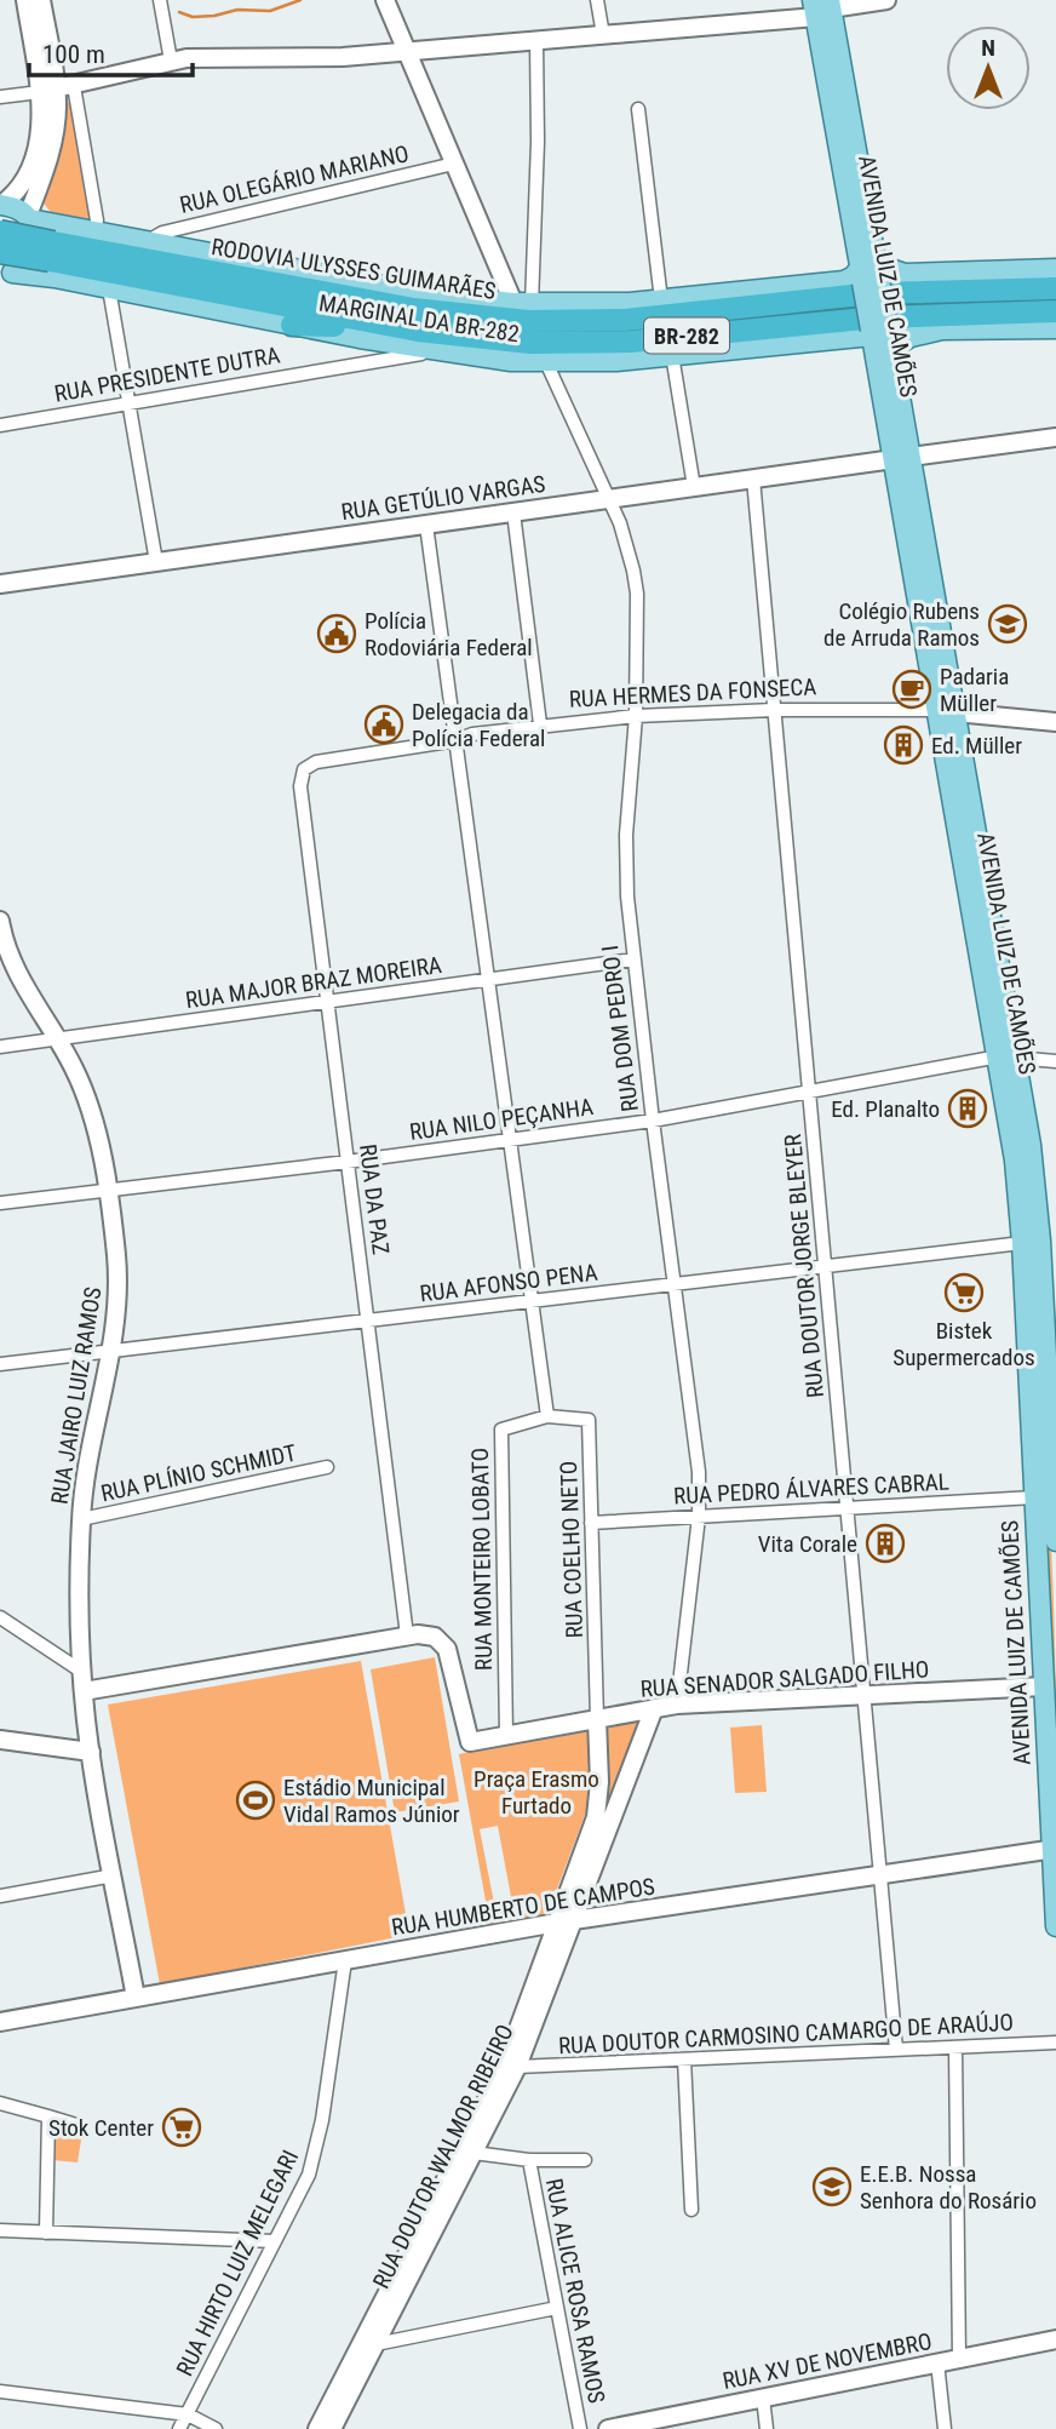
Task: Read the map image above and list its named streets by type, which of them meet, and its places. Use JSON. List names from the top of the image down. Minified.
{"streets":{"highway":["RODOVIA ULYSSES GUIMARÃES","BR-282"],"main road":["AVENIDA LUIZ DE CAMÕES","MARGINAL DA BR-282"],"street":["RUA OLEGÁRIO MARIANO","RUA PRESIDENTE DUTRA","RUA GETÚLIO VARGAS","RUA HERMES DA FONSECA","RUA MAJOR BRAZ MOREIRA","RUA DOM PEDRO I","RUA NILO PEÇANHA","RUA DA PAZ","RUA DOUTOR JORGE BLEYER","RUA AFONSO PENA","RUA JAIRO LUIZ RAMOS","RUA PLÍNIO SCHMIDT","RUA PEDRO ÁLVARES CABRAL","RUA COELHO NETO","RUA MONTEIRO LOBATO","RUA SENADOR SALGADO FILHO","RUA HUMBERTO DE CAMPOS","RUA DOUTOR CARMOSINO CAMARGO DE ARAÚJO","RUA DOUTOR WALMOR RIBEIRO","RUA HIRTO LUIZ MELEGARI","RUA ALICE ROSA RAMOS","RUA XV DE NOVEMBRO"]},"crossings":[["RUA OLEGÁRIO MARIANO","MARGINAL DA BR-282"],["AVENIDA LUIZ DE CAMÕES","MARGINAL DA BR-282"],["AVENIDA LUIZ DE CAMÕES","RUA GETÚLIO VARGAS"],["AVENIDA LUIZ DE CAMÕES","RUA HERMES DA FONSECA"],["AVENIDA LUIZ DE CAMÕES","RUA NILO PEÇANHA"],["AVENIDA LUIZ DE CAMÕES","RUA AFONSO PENA"],["AVENIDA LUIZ DE CAMÕES","RUA PEDRO ÁLVARES CABRAL"],["AVENIDA LUIZ DE CAMÕES","RUA SENADOR SALGADO FILHO"],["AVENIDA LUIZ DE CAMÕES","RUA HUMBERTO DE CAMPOS"],["MARGINAL DA BR-282","RUA PRESIDENTE DUTRA"],["MARGINAL DA BR-282","RUA DOM PEDRO I"],["RUA GETÚLIO VARGAS","RUA DOM PEDRO I"],["RUA GETÚLIO VARGAS","RUA DOUTOR JORGE BLEYER"],["RUA HERMES DA FONSECA","RUA DOM PEDRO I"],["RUA HERMES DA FONSECA","RUA DA PAZ"],["RUA HERMES DA FONSECA","RUA DOUTOR JORGE BLEYER"],["RUA MAJOR BRAZ MOREIRA","RUA DOM PEDRO I"],["RUA MAJOR BRAZ MOREIRA","RUA DA PAZ"],["RUA MAJOR BRAZ MOREIRA","RUA JAIRO LUIZ RAMOS"],["RUA DOM PEDRO I","RUA NILO PEÇANHA"],["RUA DOM PEDRO I","RUA AFONSO PENA"],["RUA DOM PEDRO I","RUA PEDRO ÁLVARES CABRAL"],["RUA DOM PEDRO I","RUA SENADOR SALGADO FILHO"],["RUA NILO PEÇANHA","RUA DA PAZ"],["RUA NILO PEÇANHA","RUA DOUTOR JORGE BLEYER"],["RUA NILO PEÇANHA","RUA JAIRO LUIZ RAMOS"],["RUA DA PAZ","RUA AFONSO PENA"],["RUA DA PAZ","RUA SENADOR SALGADO FILHO"],["RUA DOUTOR JORGE BLEYER","RUA AFONSO PENA"],["RUA DOUTOR JORGE BLEYER","RUA PEDRO ÁLVARES CABRAL"],["RUA DOUTOR JORGE BLEYER","RUA SENADOR SALGADO FILHO"],["RUA DOUTOR JORGE BLEYER","RUA HUMBERTO DE CAMPOS"],["RUA DOUTOR JORGE BLEYER","RUA DOUTOR CARMOSINO CAMARGO DE ARAÚJO"],["RUA AFONSO PENA","RUA JAIRO LUIZ RAMOS"],["RUA JAIRO LUIZ RAMOS","RUA PLÍNIO SCHMIDT"],["RUA JAIRO LUIZ RAMOS","RUA HUMBERTO DE CAMPOS"],["RUA PEDRO ÁLVARES CABRAL","RUA COELHO NETO"],["RUA COELHO NETO","RUA MONTEIRO LOBATO"],["RUA COELHO NETO","RUA SENADOR SALGADO FILHO"],["RUA COELHO NETO","RUA DOUTOR WALMOR RIBEIRO"],["RUA MONTEIRO LOBATO","RUA SENADOR SALGADO FILHO"],["RUA SENADOR SALGADO FILHO","RUA DOUTOR WALMOR RIBEIRO"],["RUA HUMBERTO DE CAMPOS","RUA DOUTOR WALMOR RIBEIRO"],["RUA HUMBERTO DE CAMPOS","RUA HIRTO LUIZ MELEGARI"],["RUA DOUTOR CARMOSINO CAMARGO DE ARAÚJO","RUA DOUTOR WALMOR RIBEIRO"]],"parks":["Praça Erasmo Furtado"],"places":{"school or university":["Colégio Rubens de Arruda Ramos","E.E.B. Nossa Senhora do Rosário"],"public building":["Polícia Rodoviária Federal","Delegacia da Polícia Federal"],"cafe":["Padaria Müller"],"building":["Ed. Müller","Ed. Planalto","Vita Corale"],"supermarket":["Bistek Supermercados","Stok Center"],"sports":["Estádio Municipal Vidal Ramos Júnior"]},"scale_bar":"100 m","north":"top"}
